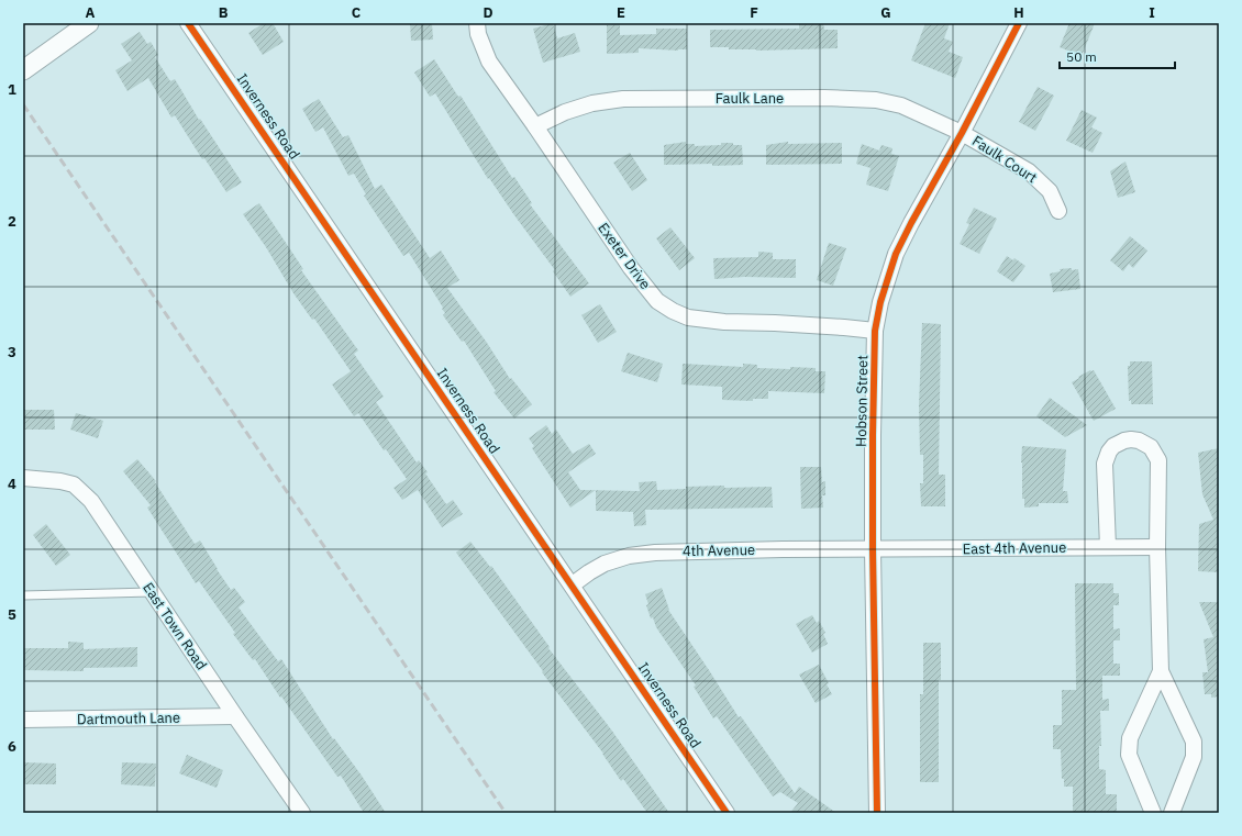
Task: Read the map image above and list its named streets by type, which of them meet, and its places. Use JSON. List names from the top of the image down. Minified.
{"streets":{"street":["Faulk Lane","Inverness Road","Faulk Court","Exeter Drive","Hobson Street","East 4th Avenue","4th Avenue","East Town Road","Dartmouth Lane"]},"crossings":[["Faulk Lane","Faulk Court"],["Faulk Lane","Exeter Drive"],["Faulk Lane","Hobson Street"],["Inverness Road","4th Avenue"],["Faulk Court","Hobson Street"],["Exeter Drive","Hobson Street"],["Hobson Street","East 4th Avenue"],["Hobson Street","4th Avenue"],["East 4th Avenue","4th Avenue"],["East Town Road","Dartmouth Lane"]],"scale_bar":"50 m","grid":{"columns":["A","B","C","D","E","F","G","H","I"],"rows":["1","2","3","4","5","6"]}}
